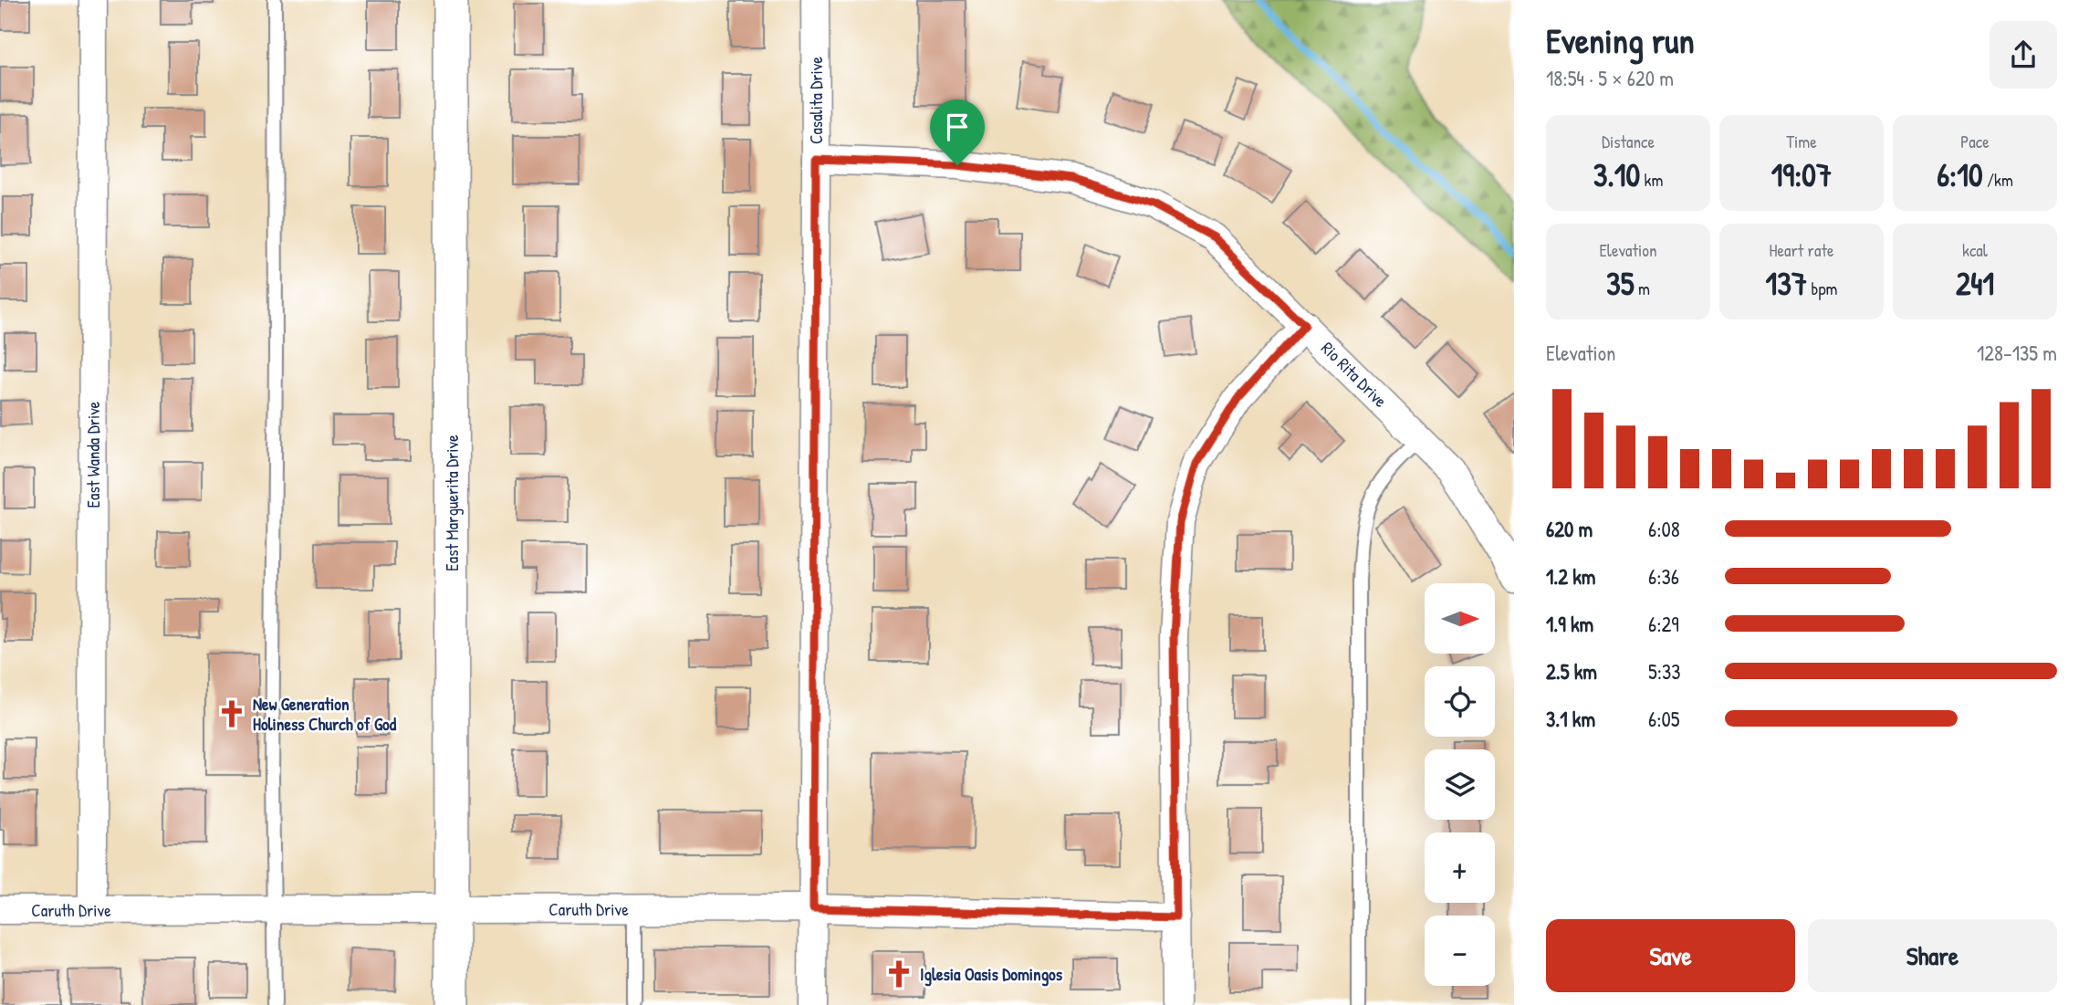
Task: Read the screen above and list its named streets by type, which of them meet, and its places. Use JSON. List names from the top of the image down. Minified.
{"streets":{"street":["Casalita Drive","Rio Rita Drive","East Wanda Drive","East Marguerita Drive","Caruth Drive"]},"crossings":[["Casalita Drive","Rio Rita Drive"],["Casalita Drive","Caruth Drive"],["East Wanda Drive","Caruth Drive"],["East Marguerita Drive","Caruth Drive"]],"places":{"church":["New Generation Holiness Church of God","Iglesia Oasis Domingos"]},"north":"right","page":{"heading":["Evening run","18:54 · 5 × 620 m"],"stats":[["Distance","3.10 km"],["Time","19:07"],["Pace","6:10 /km"],["Elevation","35 m"],["Heart rate","137 bpm"],["kcal","241"]],"chart":["Elevation","128–135 m"],"list":[{"name":"620 m","note":"6:08"},{"name":"1.2 km","note":"6:36"},{"name":"1.9 km","note":"6:29"},{"name":"2.5 km","note":"5:33"},{"name":"3.1 km","note":"6:05"}],"map_buttons":["+","−"],"buttons":["Save","Share"]}}
